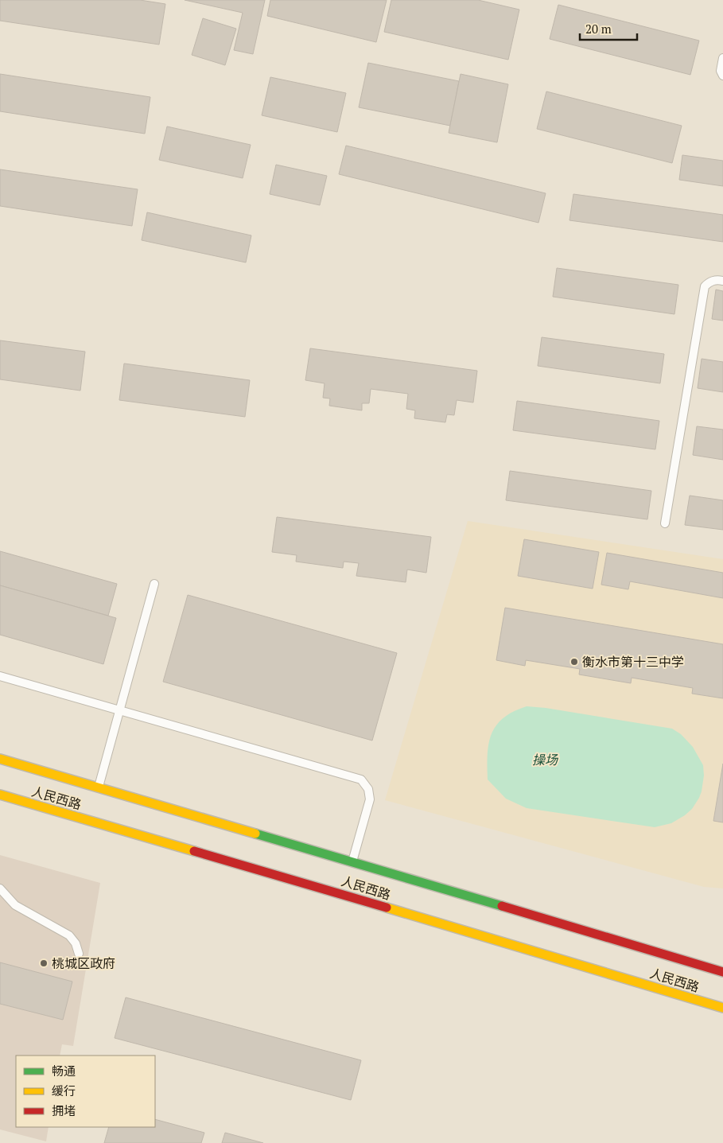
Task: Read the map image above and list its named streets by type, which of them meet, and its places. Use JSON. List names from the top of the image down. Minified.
{"streets":{"main road":["人民西路"]},"parks":["操场"],"places":["衡水市第十三中学","桃城区政府"],"legend":["畅通","缓行","拥堵"],"scale_bar":"20 m"}
